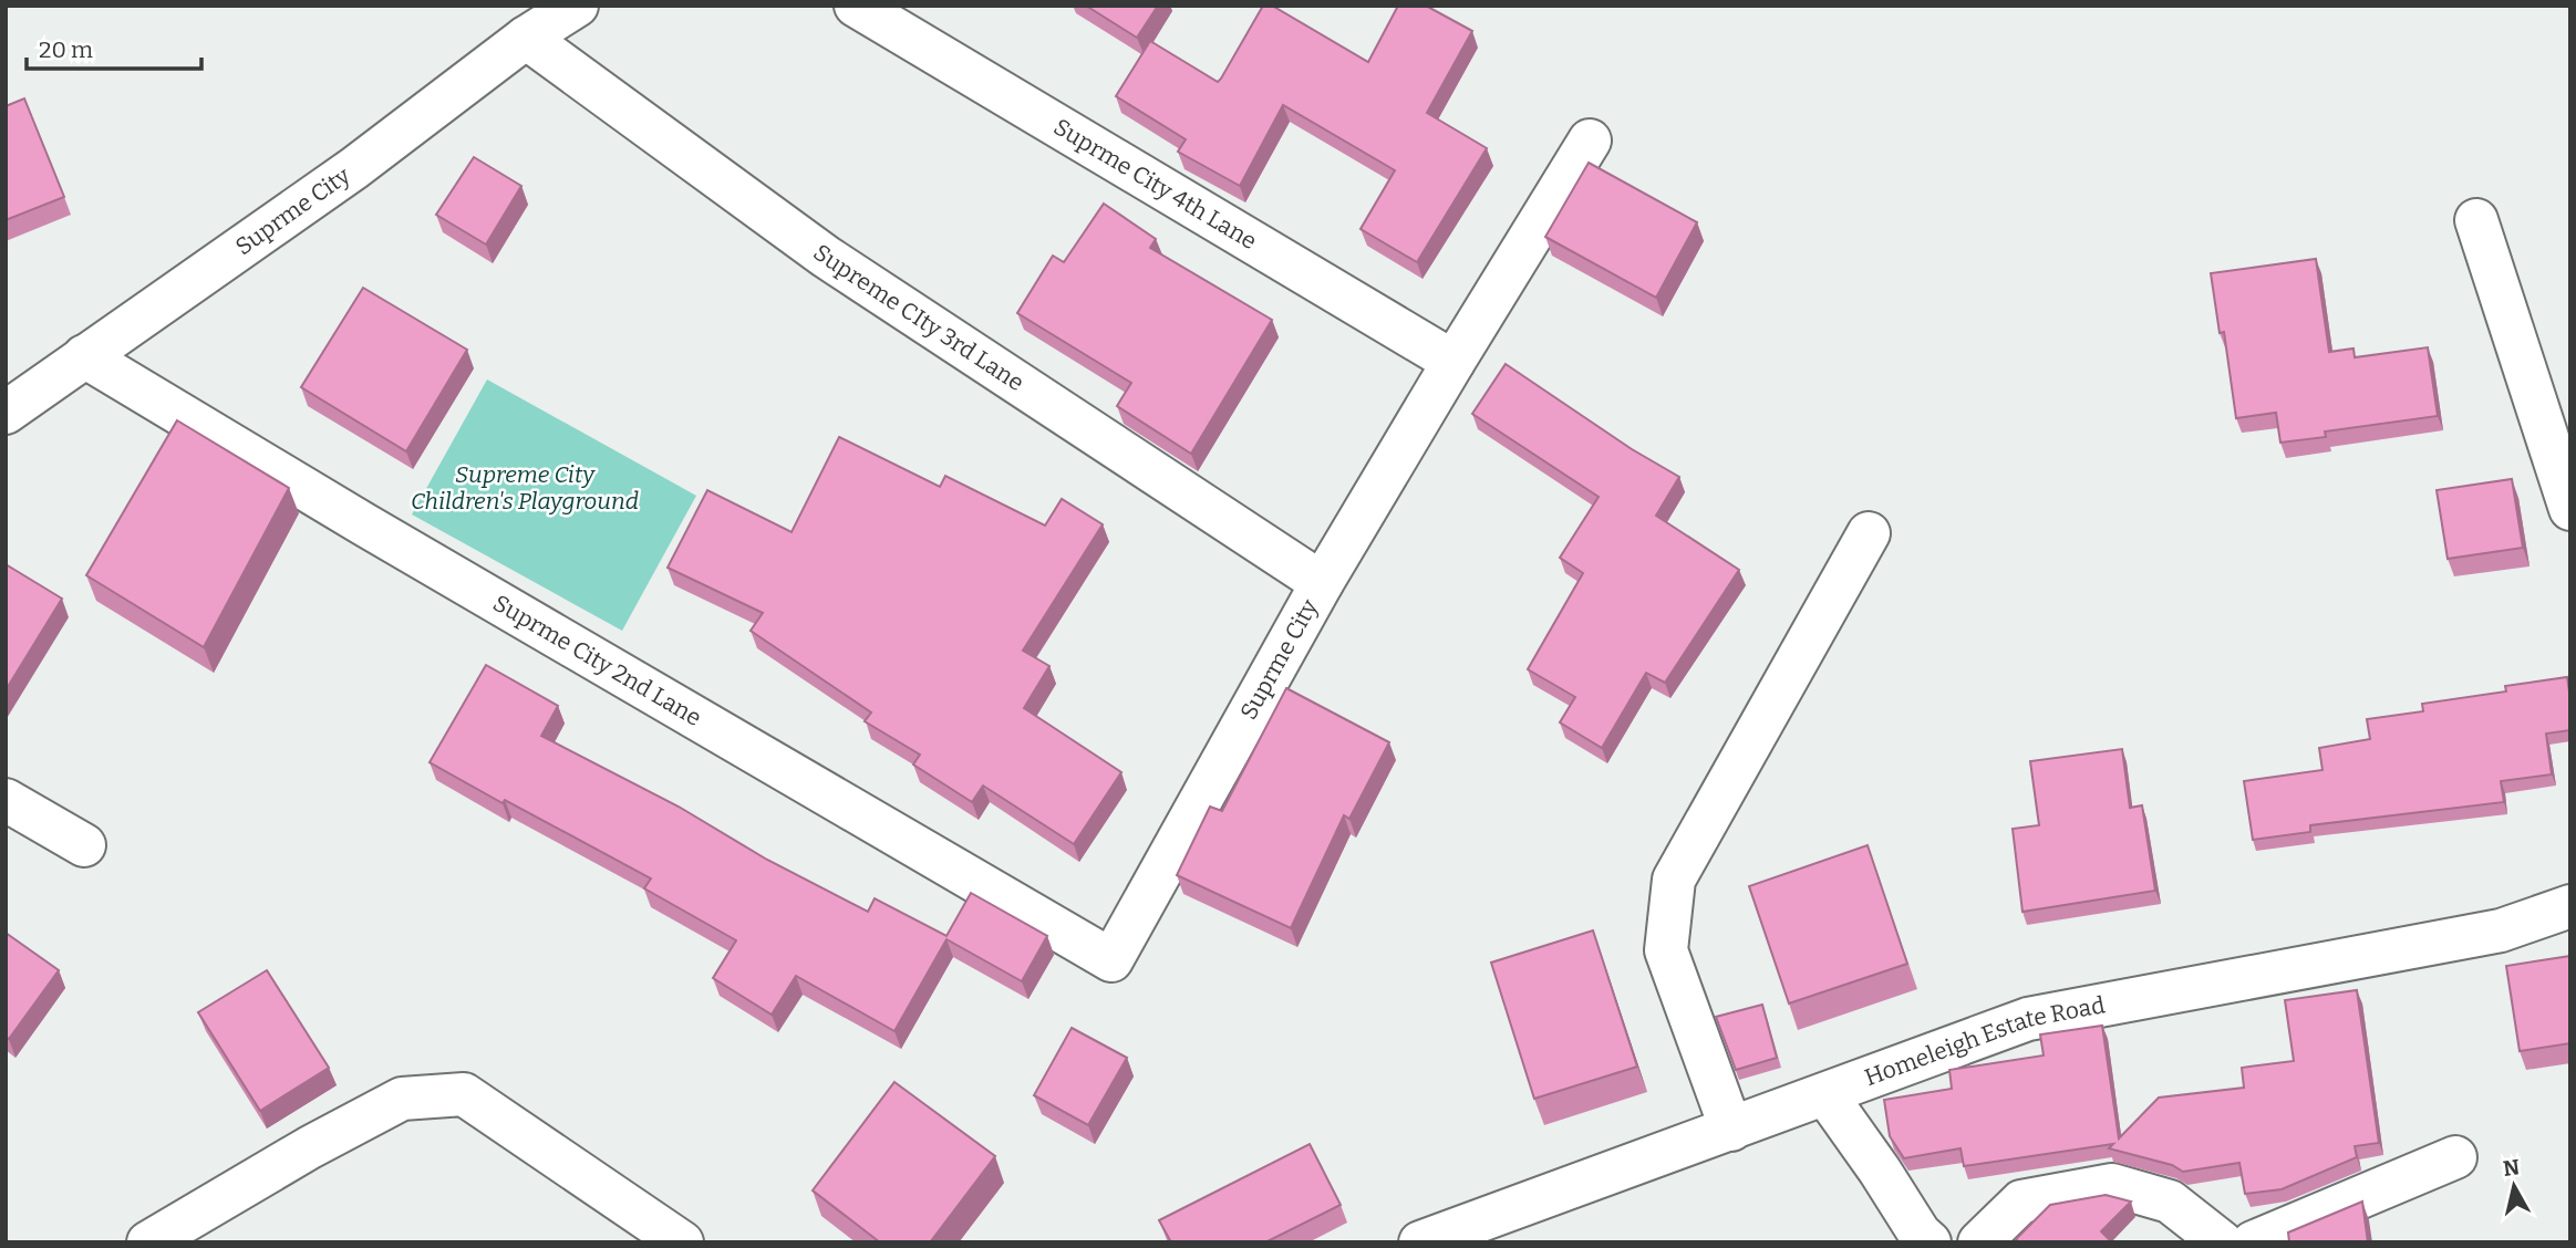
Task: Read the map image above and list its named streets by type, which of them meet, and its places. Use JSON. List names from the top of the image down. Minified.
{"streets":{"street":["Suprme City 4th Lane","Suprme City","Supreme CIty 3rd Lane","Suprme City 2nd Lane","Homeleigh Estate Road"]},"crossings":[["Suprme City 4th Lane","Suprme City"],["Suprme City","Supreme CIty 3rd Lane"],["Suprme City","Suprme City 2nd Lane"]],"parks":["Supreme City Children's Playground"],"scale_bar":"20 m","north":"top"}
